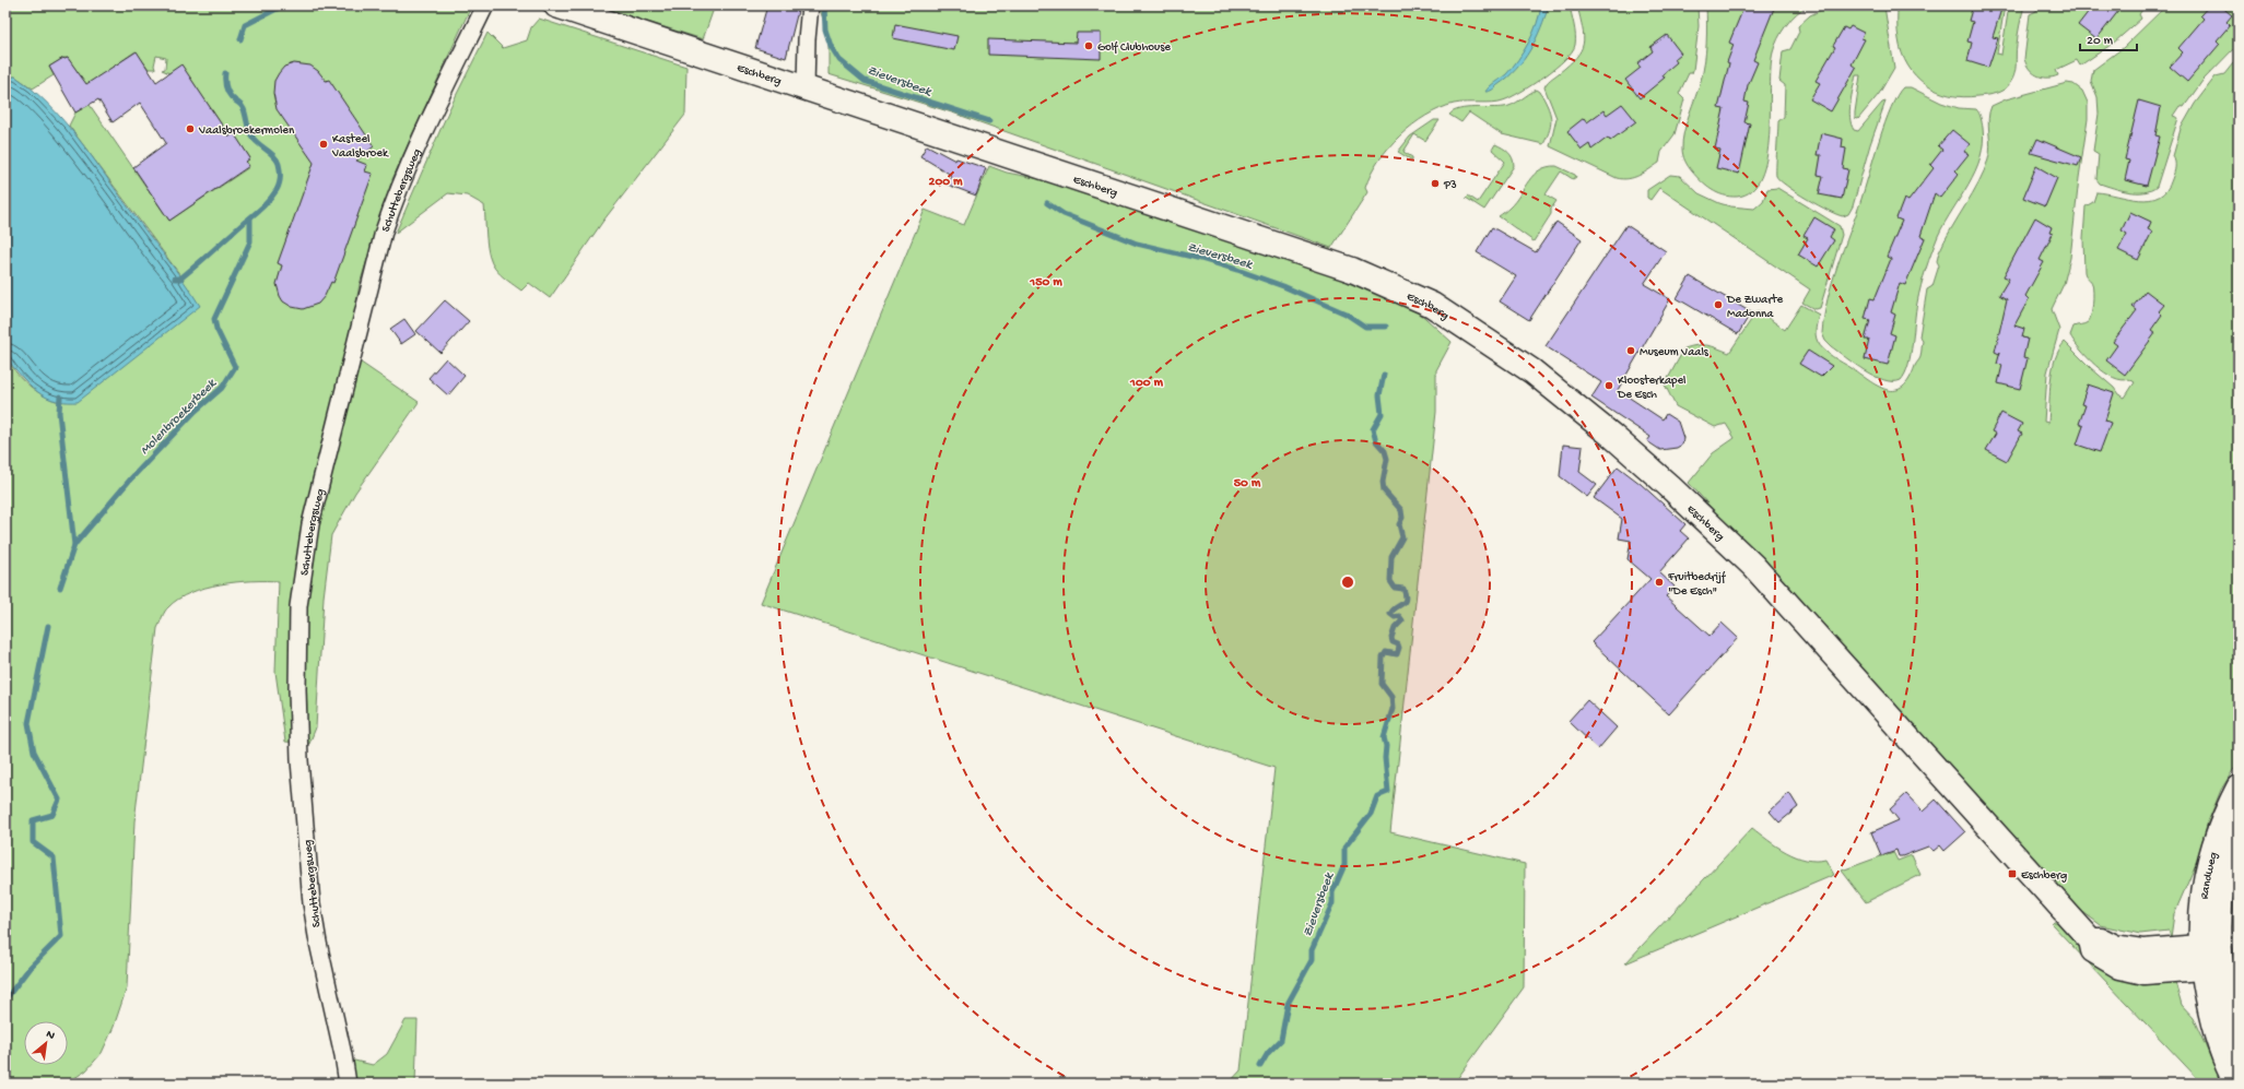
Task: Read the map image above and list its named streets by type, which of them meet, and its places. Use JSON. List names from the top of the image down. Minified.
{"streets":{"street":["Eschberg","Schuttebergsweg","Randweg"]},"crossings":[["Eschberg","Randweg"]],"water":["Zieversbeek","Molenbroekerbeek"],"places":{"other":["Golf Clubhouse","Vaalsbroekermolen","Kasteel Vaalsbroek","P3","De Zwarte Madonna","Museum Vaals","Kloosterkapel De Esch","Fruitbedrijf \"De Esch\""],"transit":["Eschberg"]},"scale_bar":"20 m","north":"top right","rings":["200 m","150 m","100 m","50 m"]}
